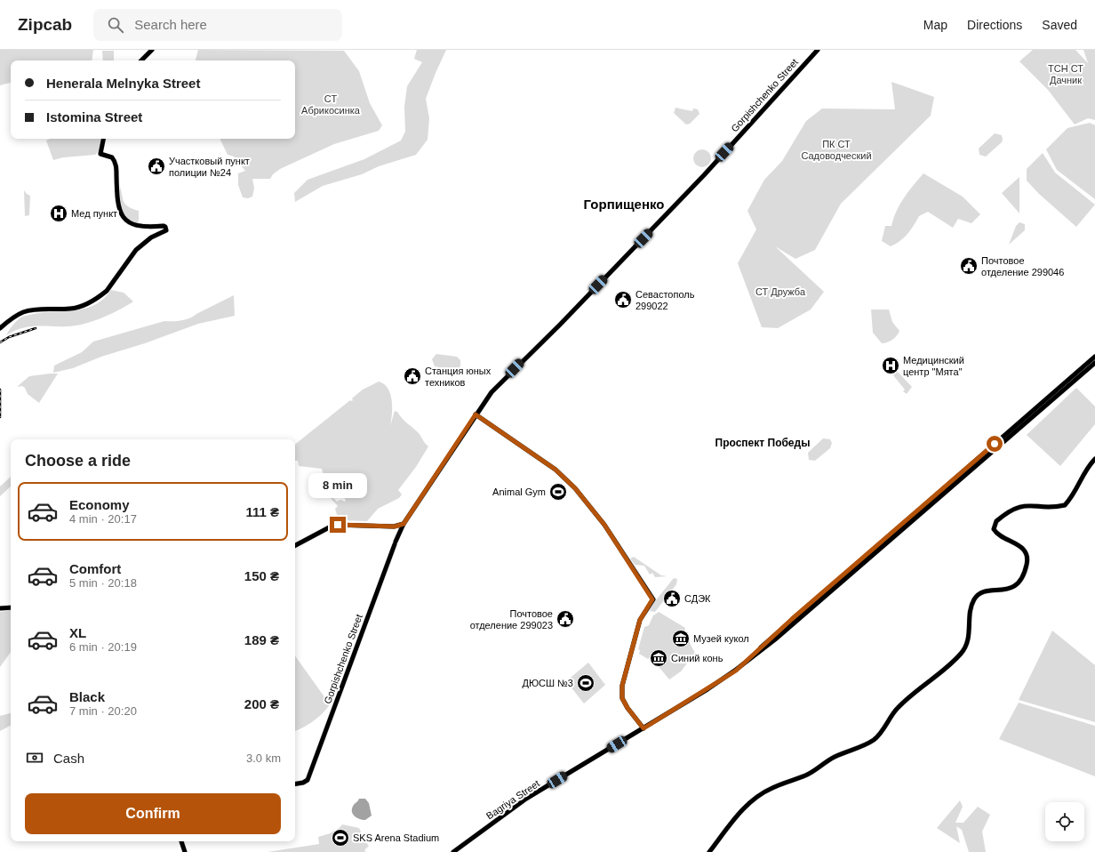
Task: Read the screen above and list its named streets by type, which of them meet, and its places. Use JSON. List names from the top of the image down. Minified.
{"streets":{"main road":["Gorpishchenko Street","Bagriya Street"]},"districts":["Горпищенко","Проспект Победы"],"parks":["ТСН СТ Дачник","СТ Абрикосинка","ПК СТ Садоводческий","СТ Дружба"],"places":{"public building":["Участковый пункт полиции №24","Почтовое отделение 299046","Севастополь 299022","Станция юных техников","СДЭК","Почтовое отделение 299023"],"hospital":["Мед пункт","Медицинский центр \"Мята\""],"sports":["Animal Gym","ДЮСШ №3","SKS Arena Stadium"],"museum":["Музей кукол","Синий конь"]},"page":{"header":"Zipcab","search":"Search here","nav":["Map","Directions","Saved"],"banner":["Henerala Melnyka Street","Istomina Street"],"heading":"Choose a ride","bubble":"8 min","list":[{"name":"Economy","note":"4 min · 20:17","value":"111 ₴"},{"name":"Comfort","note":"5 min · 20:18","value":"150 ₴"},{"name":"XL","note":"6 min · 20:19","value":"189 ₴"},{"name":"Black","note":"7 min · 20:20","value":"200 ₴"}],"pay":["Cash","3.0 km"],"buttons":"Confirm"}}
